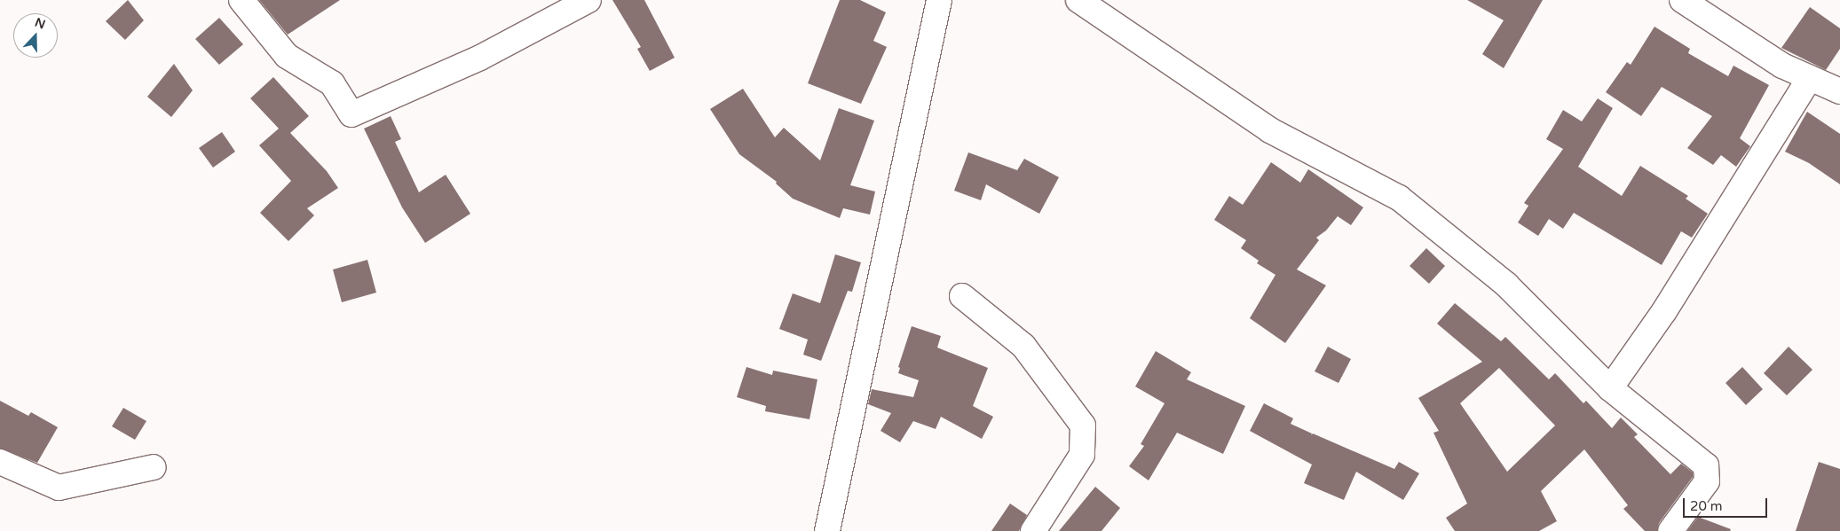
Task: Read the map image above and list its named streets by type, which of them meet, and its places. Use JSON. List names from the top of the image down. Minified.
{"scale_bar":"20 m","north":"top"}
